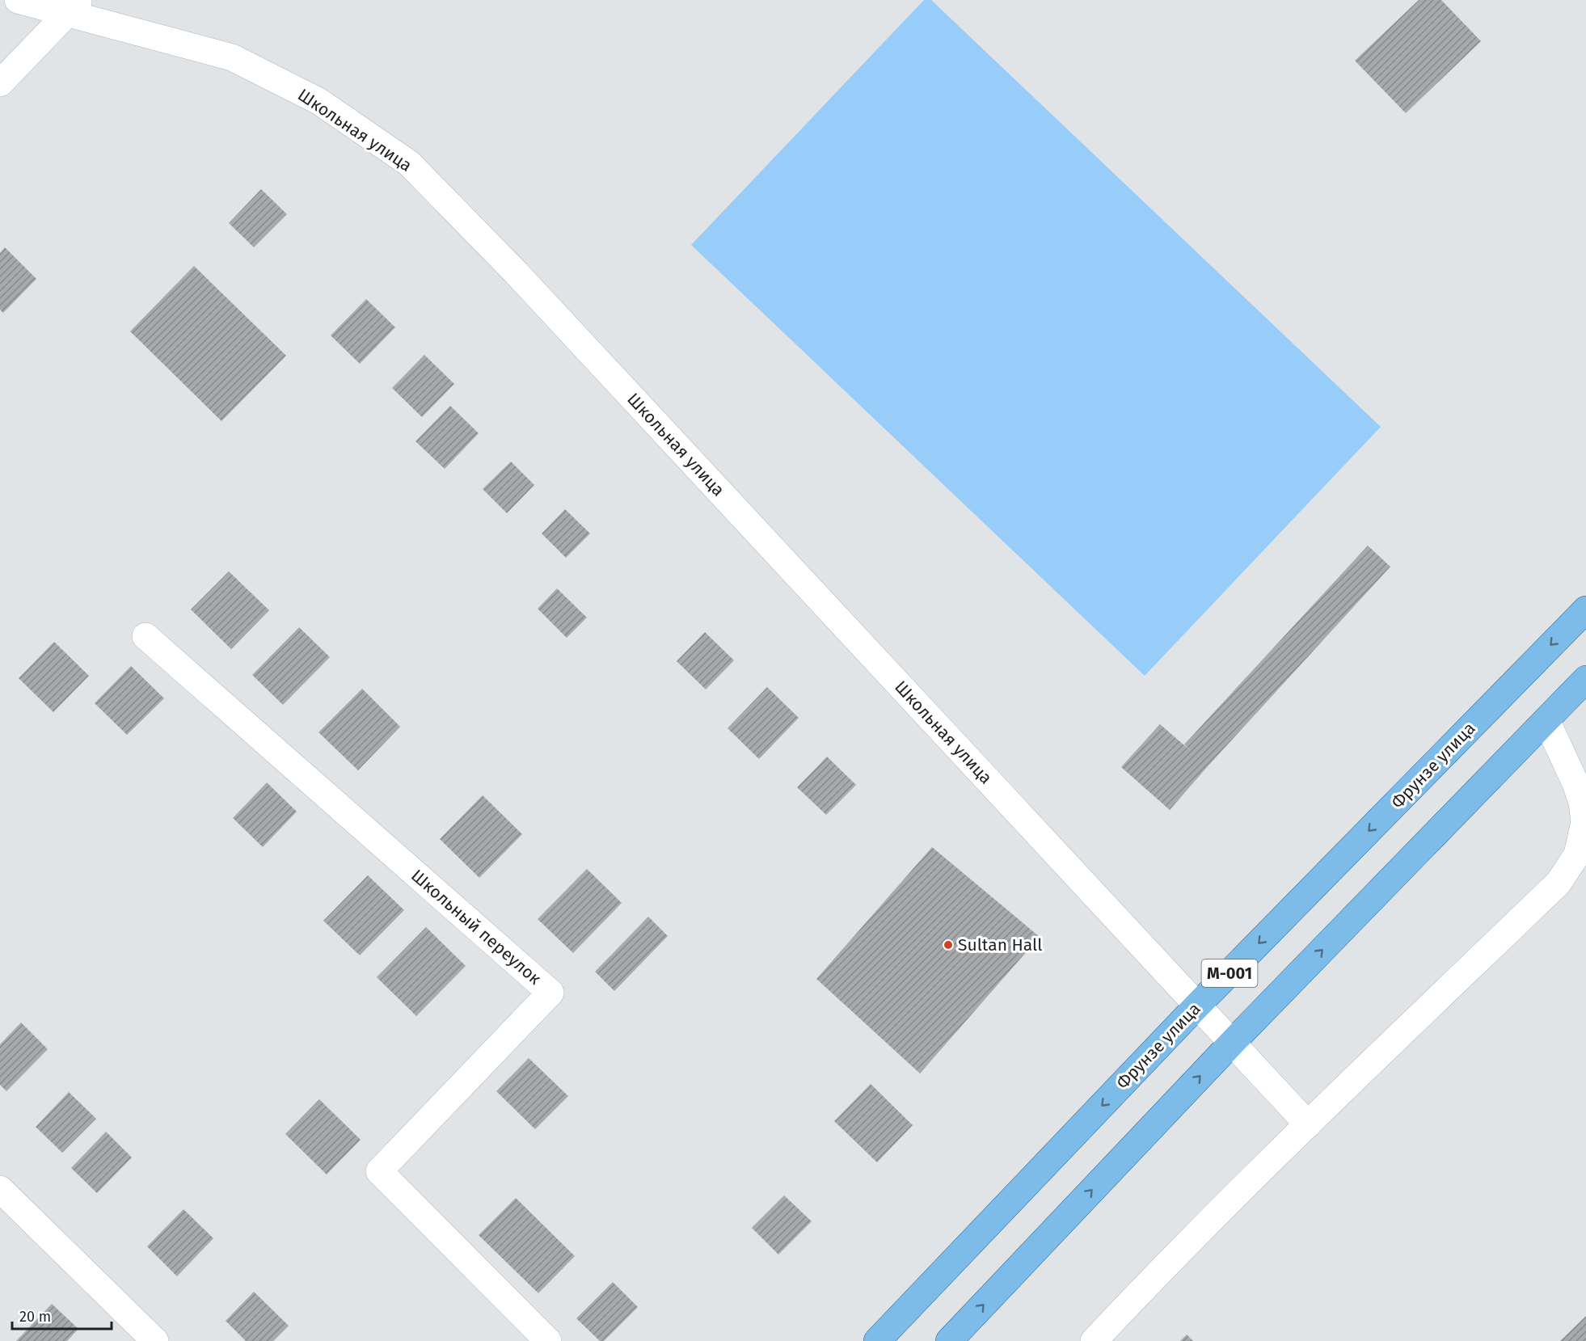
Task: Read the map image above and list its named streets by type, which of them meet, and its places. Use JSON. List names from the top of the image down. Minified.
{"streets":{"main road":["Фрунзе улица","M-001"],"street":["Школьная улица","Школьный переулок"]},"crossings":[["Школьная улица","Фрунзе улица"],["Школьная улица","M-001"]],"places":["Sultan Hall"],"scale_bar":"20 m"}
